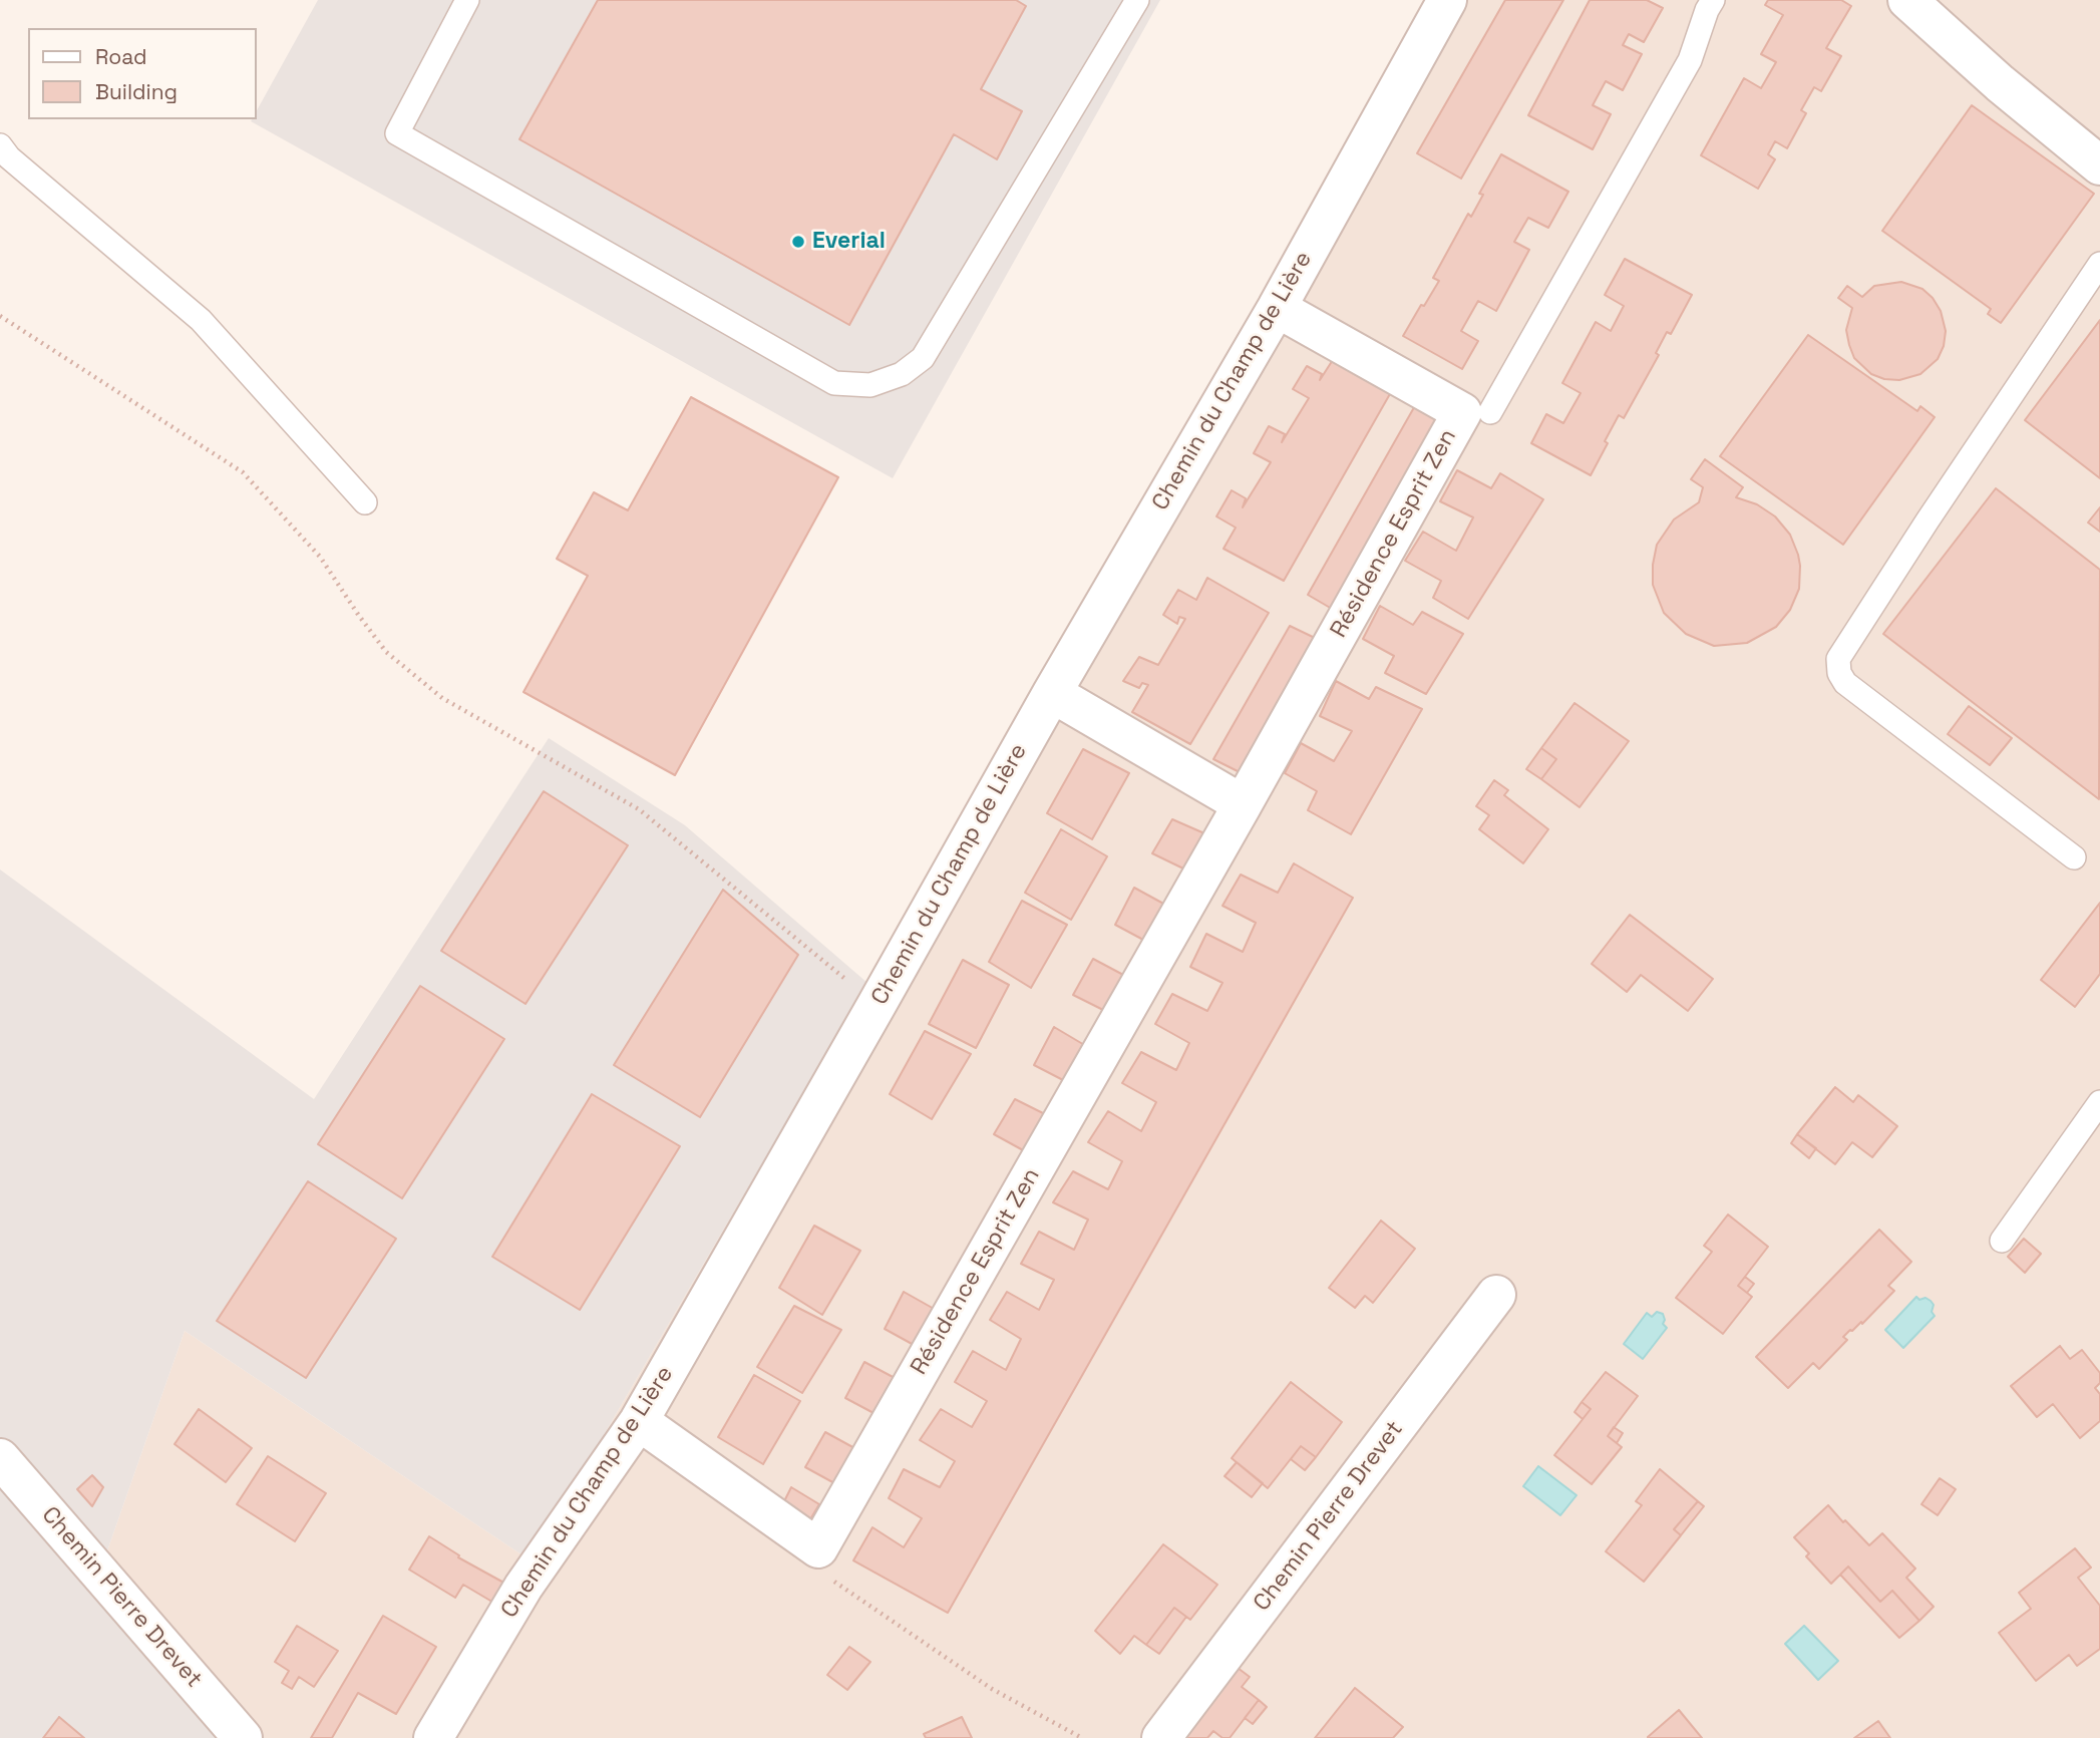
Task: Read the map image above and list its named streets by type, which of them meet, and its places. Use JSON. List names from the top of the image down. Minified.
{"streets":{"street":["Chemin du Champ de Lière","Résidence Esprit Zen","Chemin Pierre Drevet"]},"crossings":[["Chemin du Champ de Lière","Résidence Esprit Zen"]],"places":["Everial"],"legend":["Road","Building"]}
